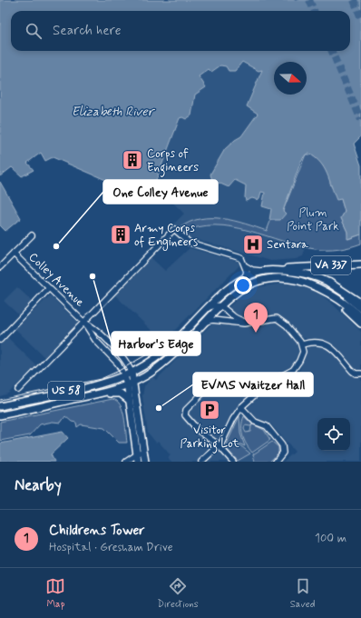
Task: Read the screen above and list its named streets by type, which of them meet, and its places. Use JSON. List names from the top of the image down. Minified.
{"streets":{"highway":["US 58"],"main road":["VA 337","Colley Avenue"]},"crossings":[["VA 337","US 58"],["Colley Avenue","US 58"]],"water":["Elizabeth River"],"parks":["Plum Point Park"],"places":{"building":["Corps of Engineers","Army Corps of Engineers"],"hospital":["Sentara"],"other":["One Colley Avenue","Harbor's Edge","EVMS Waitzer Hall"],"parking":["Visitor Parking Lot"]},"north":"right","page":{"search":"Search here","pins":"1","heading":"Nearby","list":[{"mark":"1","name":"Childrens Tower","note":"Hospital · Gresham Drive","value":"100 m"}],"nav":["Map","Directions","Saved"]}}
